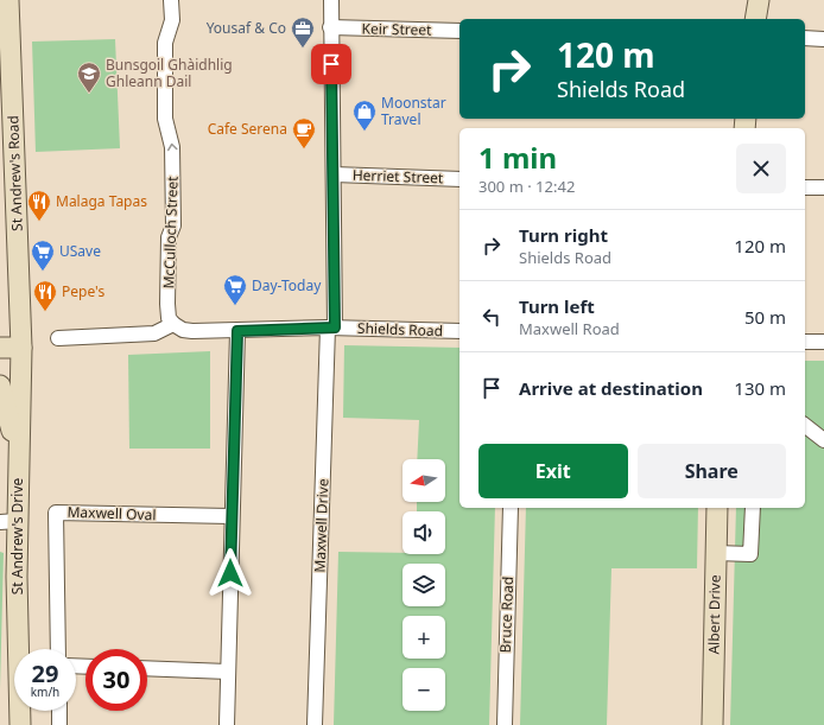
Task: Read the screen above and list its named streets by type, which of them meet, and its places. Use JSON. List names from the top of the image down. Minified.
{"streets":{"street":["Keir Street","St Andrew's Road","Herriet Street","McCulloch Street","Shields Road","Maxwell Oval","Maxwell Drive","St Andrew's Drive","Bruce Road","Albert Drive"]},"crossings":[["Keir Street","Maxwell Drive"],["St Andrew's Road","St Andrew's Drive"],["Herriet Street","Maxwell Drive"],["McCulloch Street","Shields Road"],["Shields Road","Maxwell Drive"]],"one_way":["McCulloch Street"],"places":{"office":["Yousaf & Co"],"school or university":["Bunsgoil Ghàidhlig Ghleann Dail"],"shop":["Moonstar Travel"],"cafe":["Cafe Serena"],"restaurant":["Malaga Tapas","Pepe's"],"supermarket":["USave","Day-Today"]},"north":"left","page":{"turn":["120 m","Shields Road"],"heading":["1 min","300 m · 12:42"],"list":[{"name":"Turn right","note":"Shields Road","value":"120 m"},{"name":"Turn left","note":"Maxwell Road","value":"50 m"},{"name":"Arrive at destination","value":"130 m"}],"buttons":["Exit","Share"],"map_buttons":["+","−"],"speed":"29 km/h","limit":"30"}}
